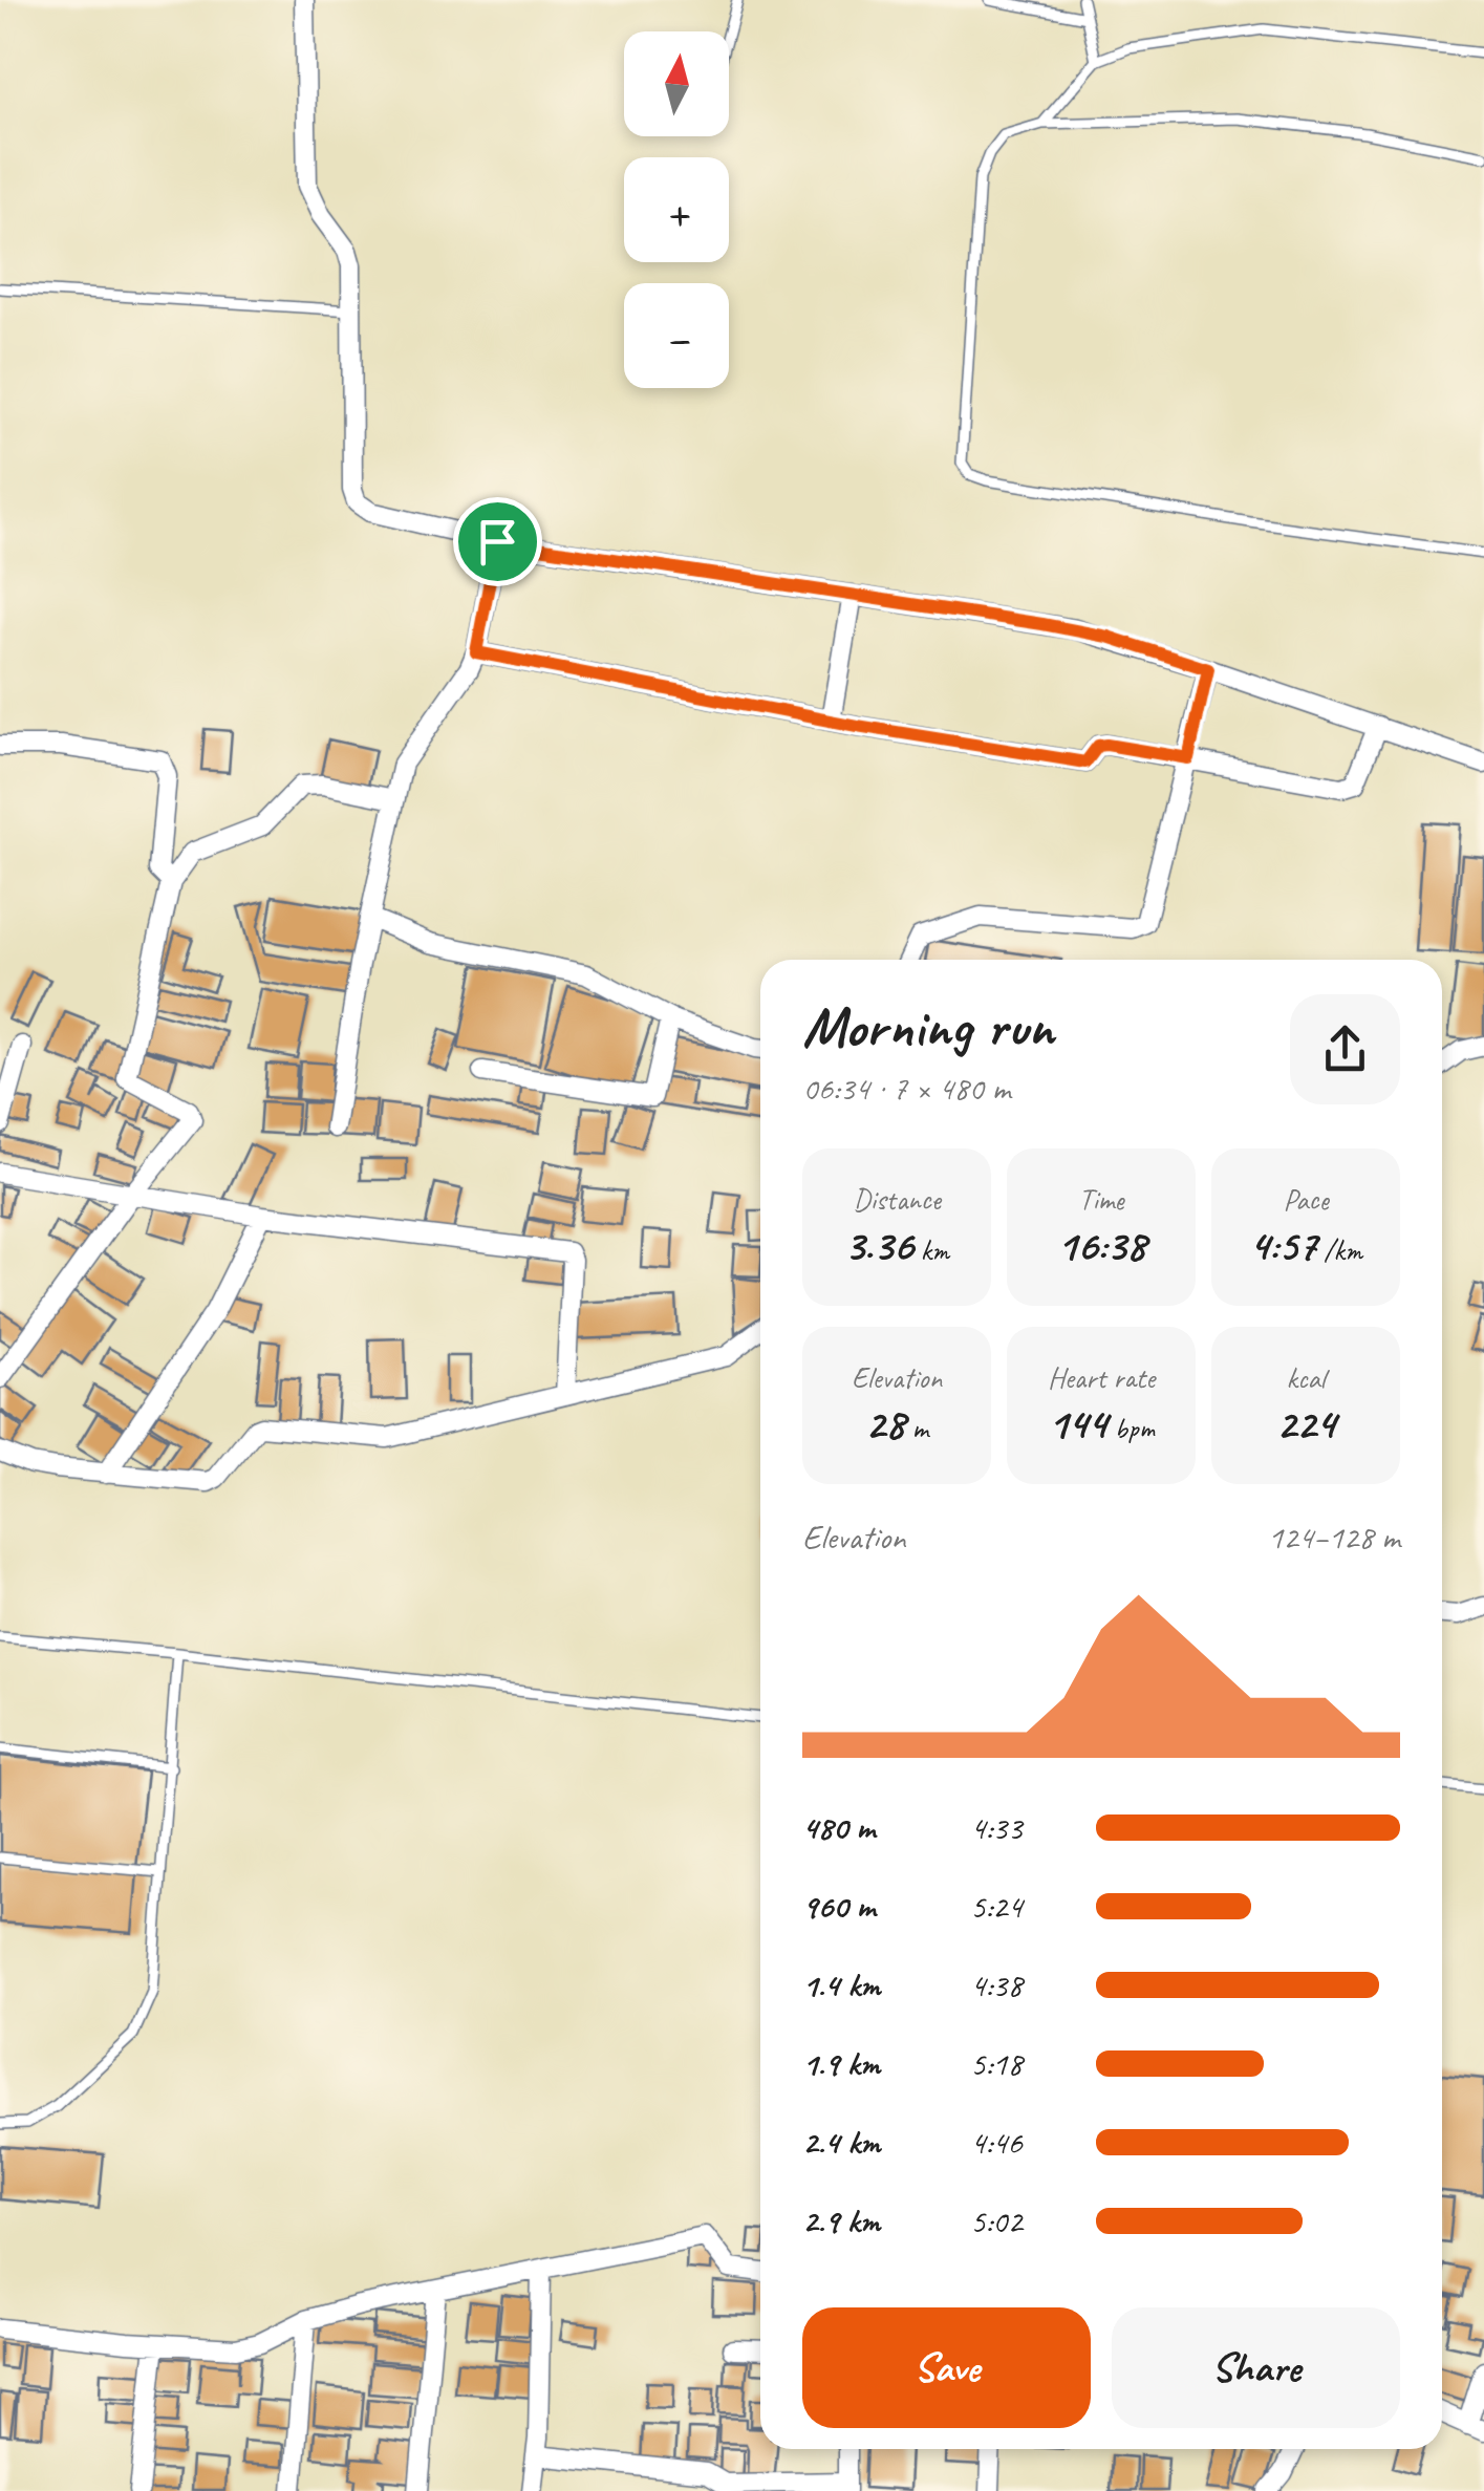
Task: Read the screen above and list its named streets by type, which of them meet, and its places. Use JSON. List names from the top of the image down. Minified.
{"north":"top","page":{"map_buttons":["+","−"],"heading":["Morning run","06:34 · 7 × 480 m"],"stats":[["Distance","3.36 km"],["Time","16:38"],["Pace","4:57 /km"],["Elevation","28 m"],["Heart rate","144 bpm"],["kcal","224"]],"chart":["Elevation","124–128 m"],"list":[{"name":"480 m","note":"4:33"},{"name":"960 m","note":"5:24"},{"name":"1.4 km","note":"4:38"},{"name":"1.9 km","note":"5:18"},{"name":"2.4 km","note":"4:46"},{"name":"2.9 km","note":"5:02"}],"buttons":["Save","Share"]}}
